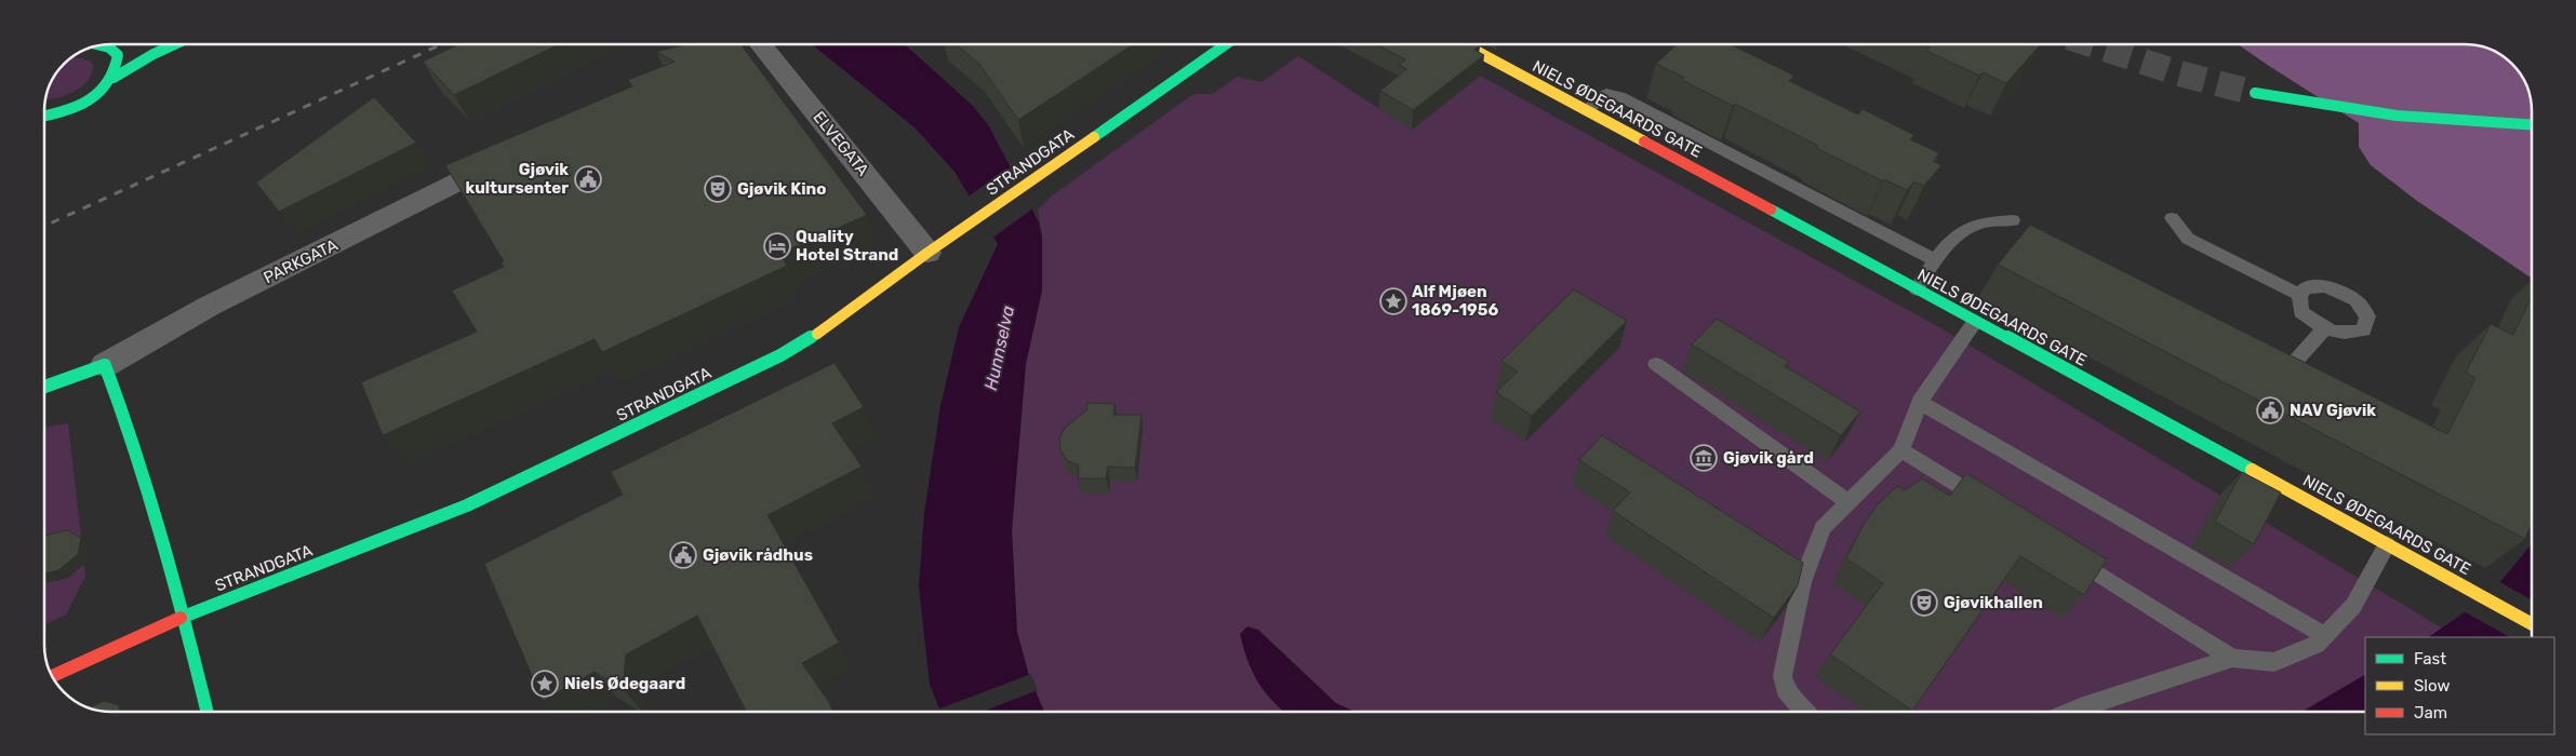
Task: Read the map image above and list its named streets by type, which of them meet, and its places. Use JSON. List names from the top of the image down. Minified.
{"streets":{"main road":["NIELS ØDEGAARDS GATE","STRANDGATA"],"street":["ELVEGATA","PARKGATA"]},"crossings":[["ELVEGATA","STRANDGATA"]],"water":["Hunnselva"],"places":{"public building":["Gjøvik kultursenter","NAV Gjøvik","Gjøvik rådhus"],"theatre":["Gjøvik Kino","Gjøvikhallen"],"hotel":["Quality Hotel Strand"],"place":["Alf Mjøen 1869-1956","Niels Ødegaard"],"museum":["Gjøvik gård"]},"legend":["Fast","Slow","Jam"]}
